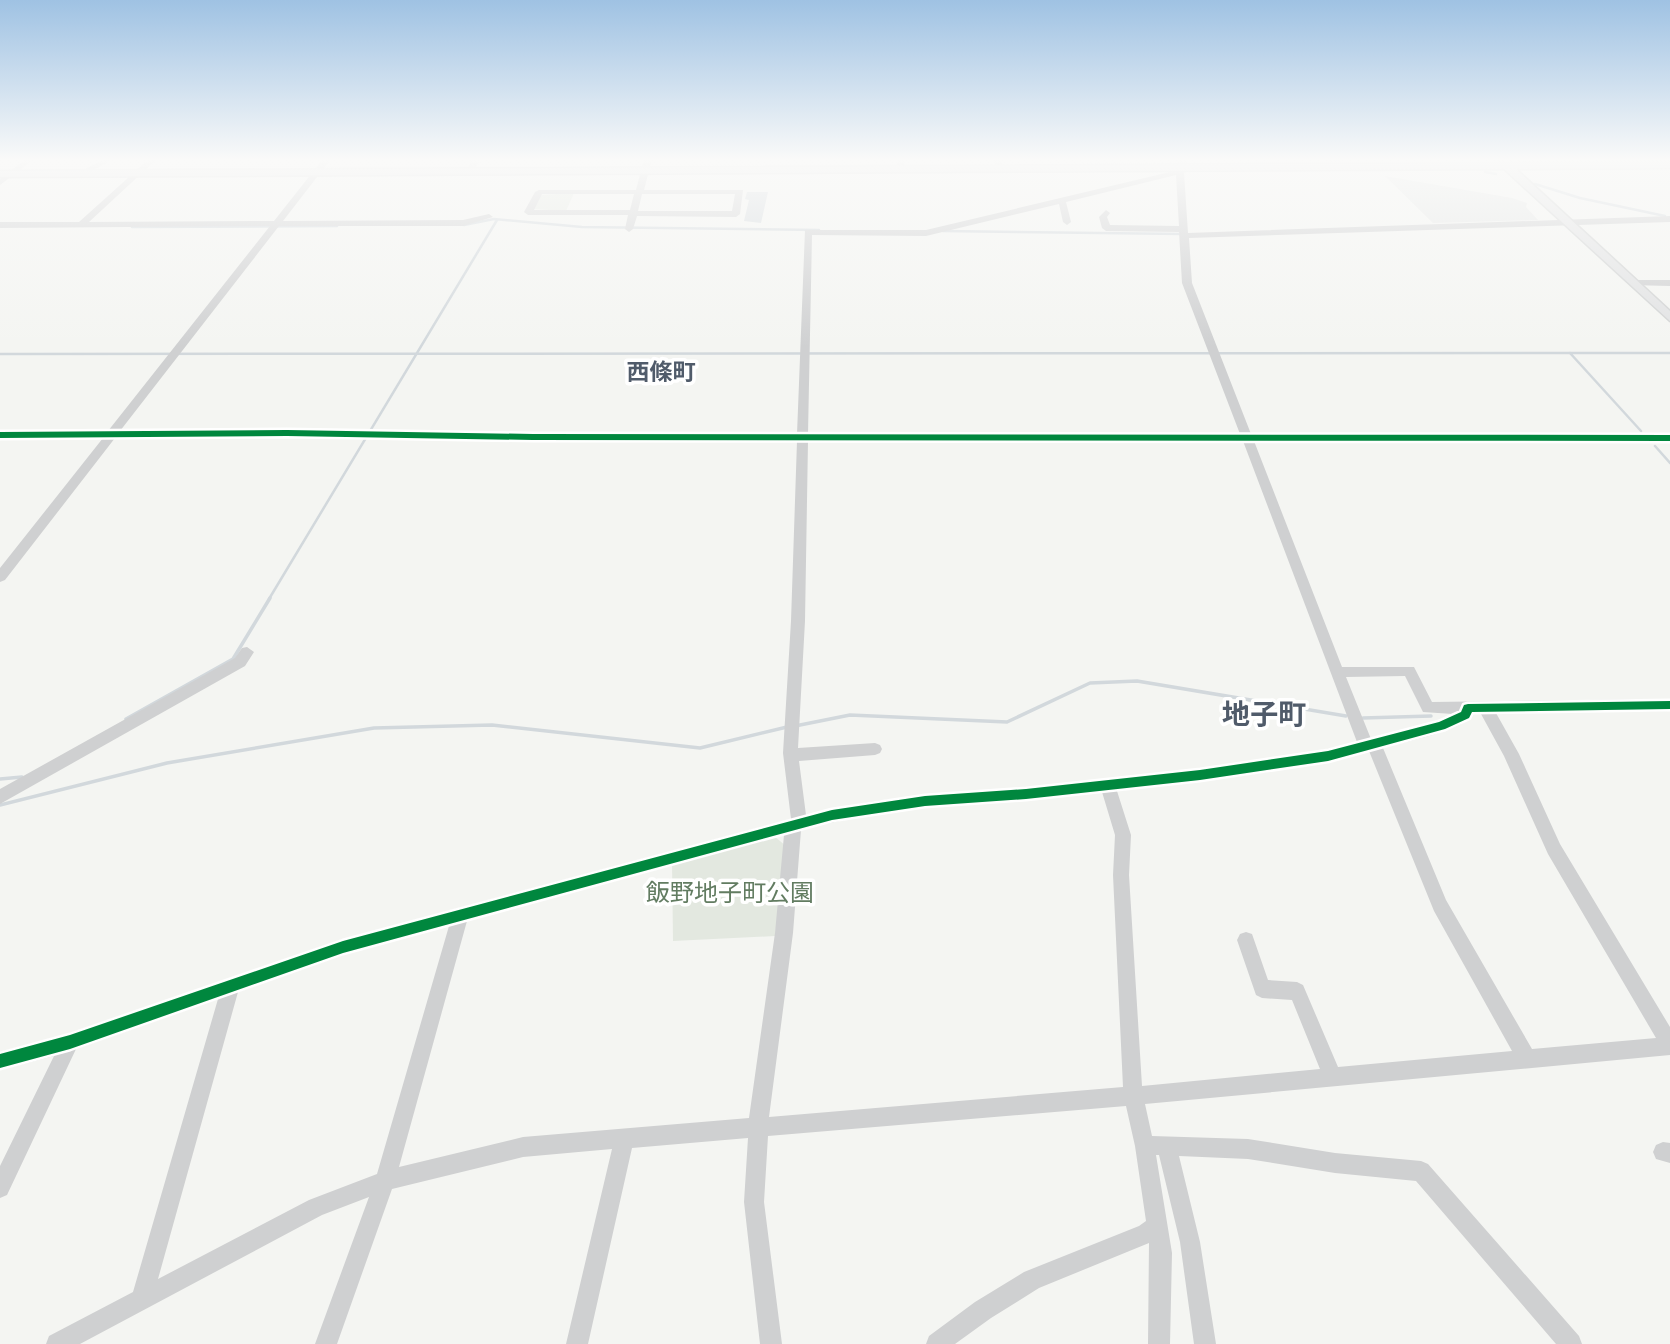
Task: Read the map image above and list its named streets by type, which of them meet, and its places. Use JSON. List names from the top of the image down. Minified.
{"districts":["西條町","地子町"],"parks":["飯野地子町公園"]}
